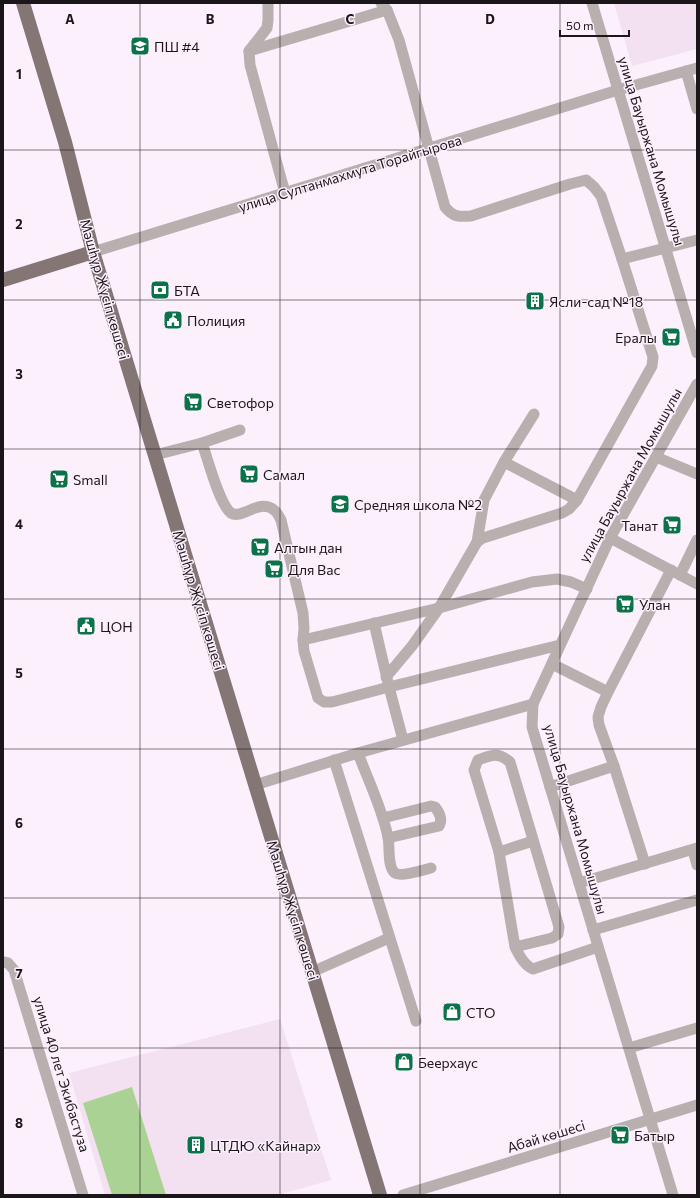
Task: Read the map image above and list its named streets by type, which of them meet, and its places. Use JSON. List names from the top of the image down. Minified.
{"streets":{"main road":["улица Султанмахмута Торайгырова","Мәшһүр Жүсіп көшесі"],"street":["улица Бауыржана Момышулы","улица 40 лет Экибастуза","Абай көшесі"]},"crossings":[["улица Бауыржана Момышулы","улица Султанмахмута Торайгырова"],["улица Бауыржана Момышулы","Абай көшесі"],["улица Султанмахмута Торайгырова","Мәшһүр Жүсіп көшесі"]],"places":{"school or university":["ПШ #4","Средняя школа №2"],"bank":["БТА"],"building":["Ясли-сад №18","ЦТДЮ «Кайнар»"],"public building":["Полиция","ЦОН"],"supermarket":["Ералы","Светофор","Самал","Small","Танат","Алтын дан","Для Вас","Улан","Батыр"],"shop":["СТО","Беерхаус"]},"scale_bar":"50 m","grid":{"columns":["A","B","C","D"],"rows":["1","2","3","4","5","6","7","8"]}}
